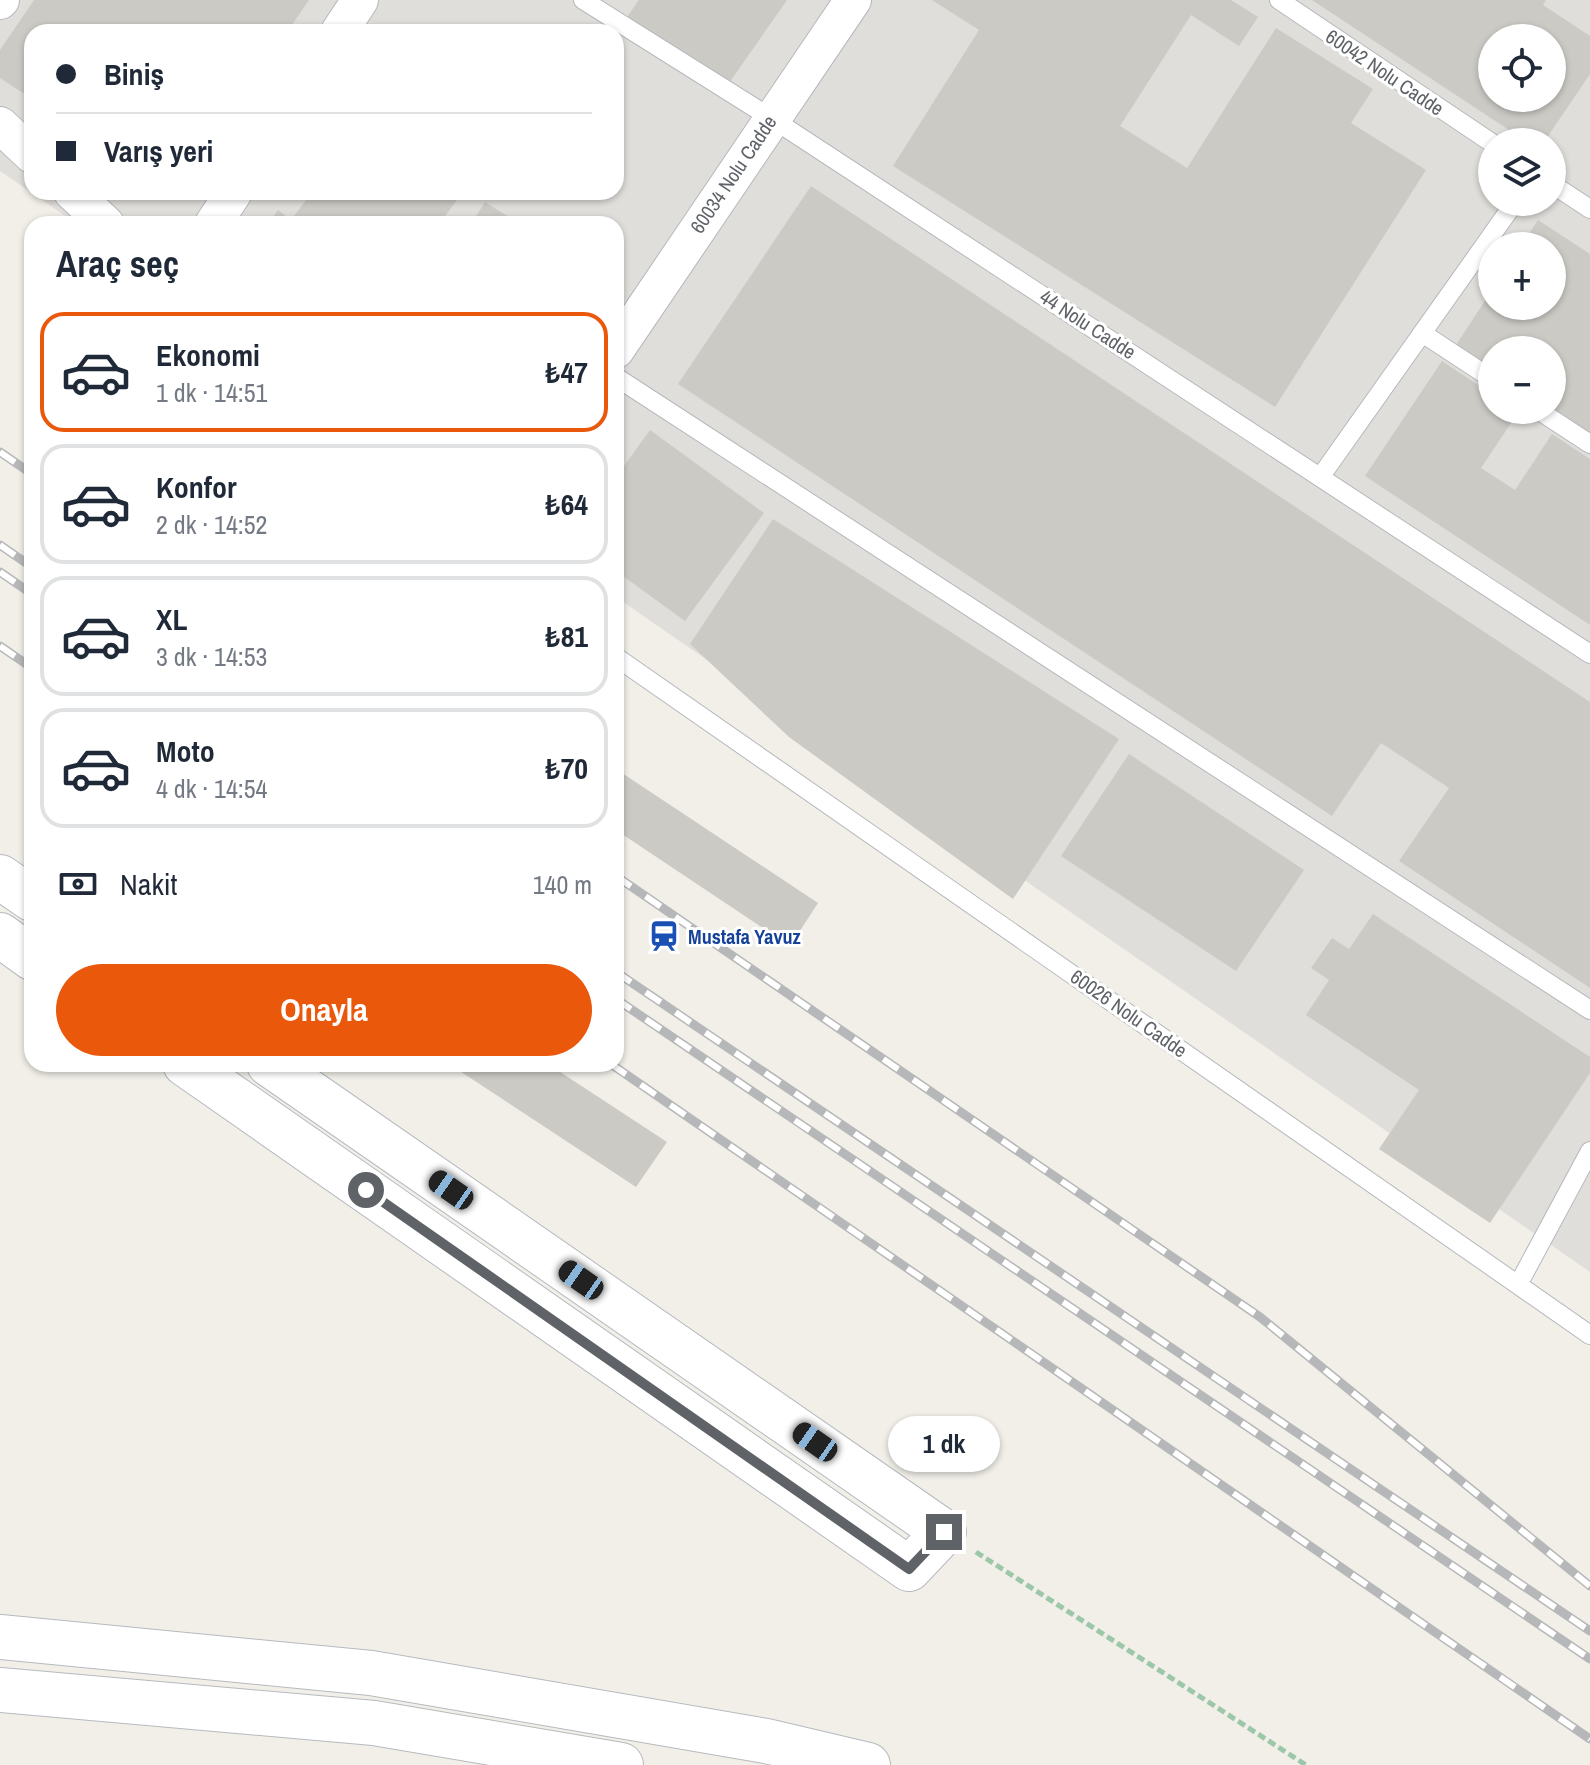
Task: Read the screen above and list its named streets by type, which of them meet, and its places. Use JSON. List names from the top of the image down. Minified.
{"streets":{"street":["60034 Nolu Cadde"],"lane":["60042 Nolu Cadde","44 Nolu Cadde","60026 Nolu Cadde"]},"crossings":[["60034 Nolu Cadde","44 Nolu Cadde"]],"places":{"station":["Mustafa Yavuz"]},"page":{"map_buttons":["+","−"],"banner":["Biniş","Varış yeri"],"heading":"Araç seç","list":[{"name":"Ekonomi","note":"1 dk · 14:51","value":"₺47"},{"name":"Konfor","note":"2 dk · 14:52","value":"₺64"},{"name":"XL","note":"3 dk · 14:53","value":"₺81"},{"name":"Moto","note":"4 dk · 14:54","value":"₺70"}],"pay":["Nakit","140 m"],"buttons":"Onayla","bubble":"1 dk"}}
